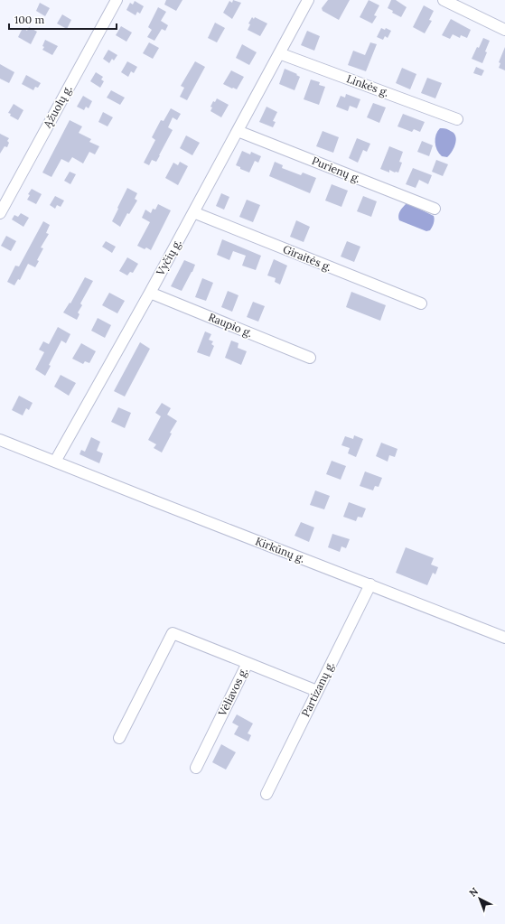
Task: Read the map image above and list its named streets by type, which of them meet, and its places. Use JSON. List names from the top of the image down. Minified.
{"streets":{"street":["Linkės g.","Ąžuolų g.","Purienų g.","Vyčių g.","Giraitės g.","Raupio g.","Kirkūnų g.","Partizanų g.","Vėliavos g."]},"crossings":[["Linkės g.","Vyčių g."],["Purienų g.","Vyčių g."],["Vyčių g.","Giraitės g."],["Vyčių g.","Raupio g."],["Vyčių g.","Kirkūnų g."],["Kirkūnų g.","Partizanų g."],["Partizanų g.","Vėliavos g."]],"scale_bar":"100 m","north":"top left"}
